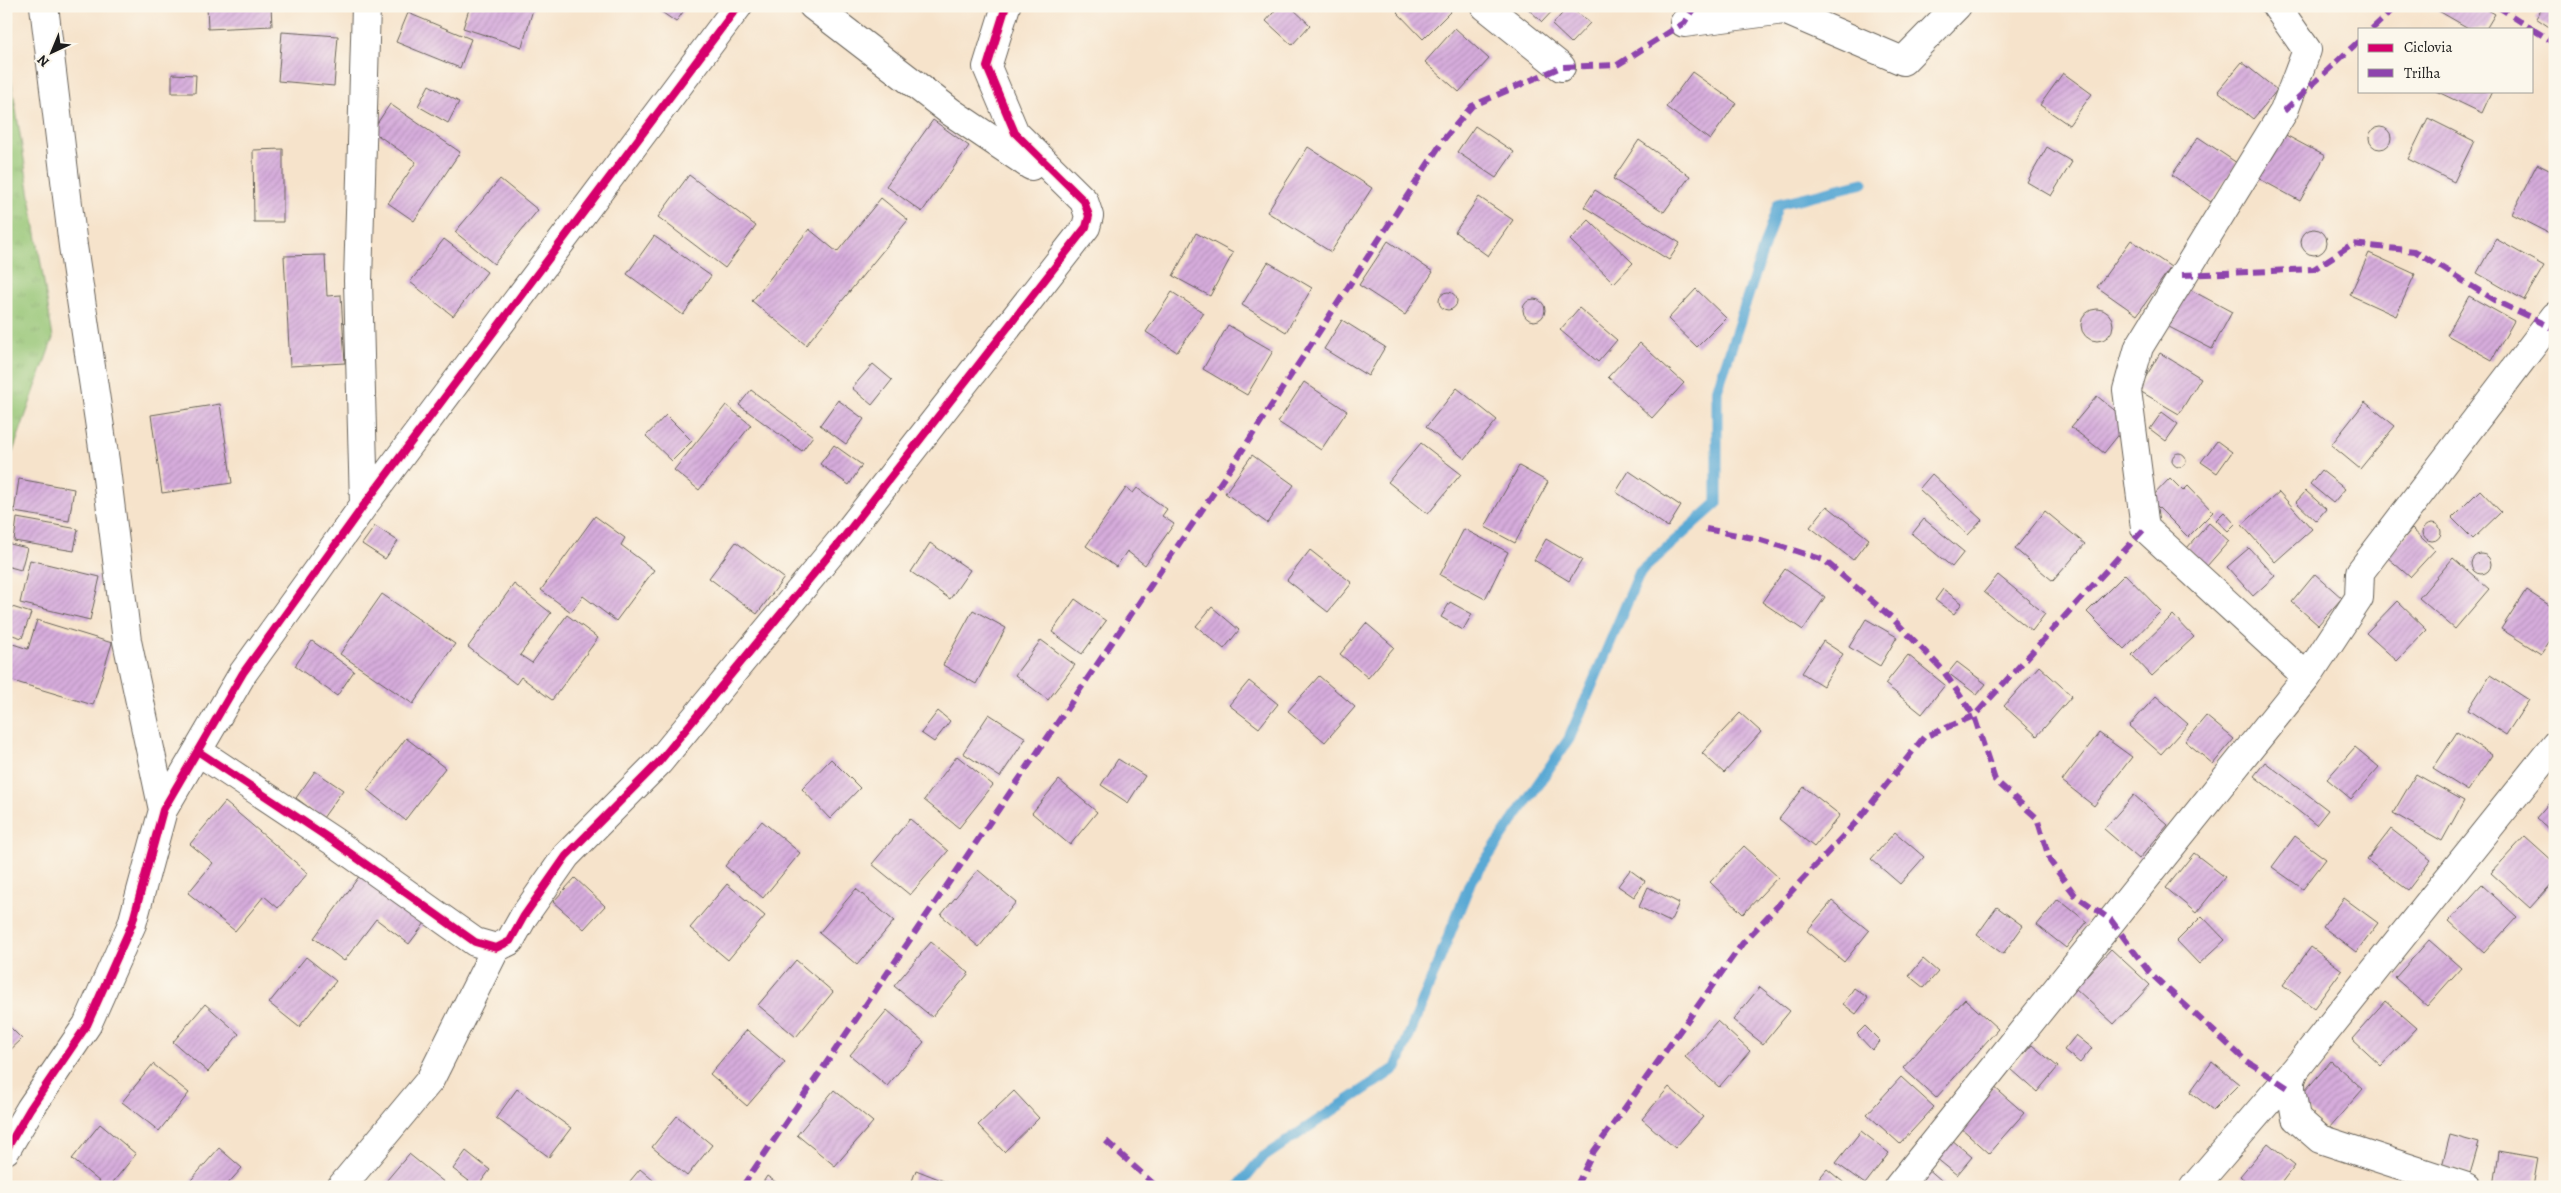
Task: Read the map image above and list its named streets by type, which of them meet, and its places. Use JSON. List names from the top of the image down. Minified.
{"legend":["Ciclovia","Trilha"],"north":"bottom left"}
